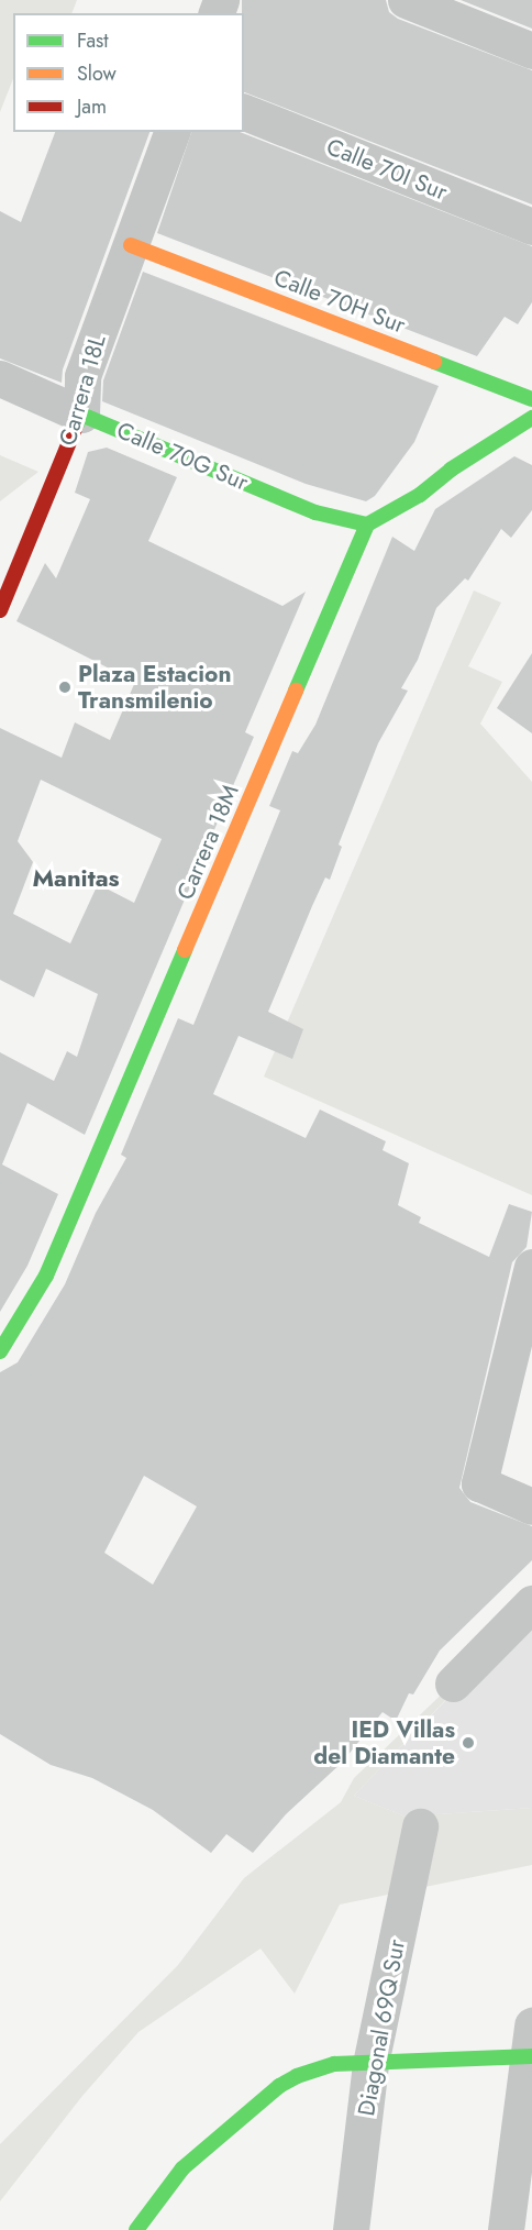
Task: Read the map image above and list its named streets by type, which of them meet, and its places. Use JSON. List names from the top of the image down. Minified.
{"streets":{"street":["Calle 70I Sur","Calle 70H Sur","Carrera 18L","Calle 70G Sur","Carrera 18M","Diagonal 69Q Sur"]},"crossings":[["Calle 70H Sur","Carrera 18L"],["Carrera 18L","Calle 70G Sur"],["Calle 70G Sur","Carrera 18M"]],"districts":["Manitas"],"places":["Plaza Estacion Transmilenio","IED Villas del Diamante"],"legend":["Fast","Slow","Jam"]}
